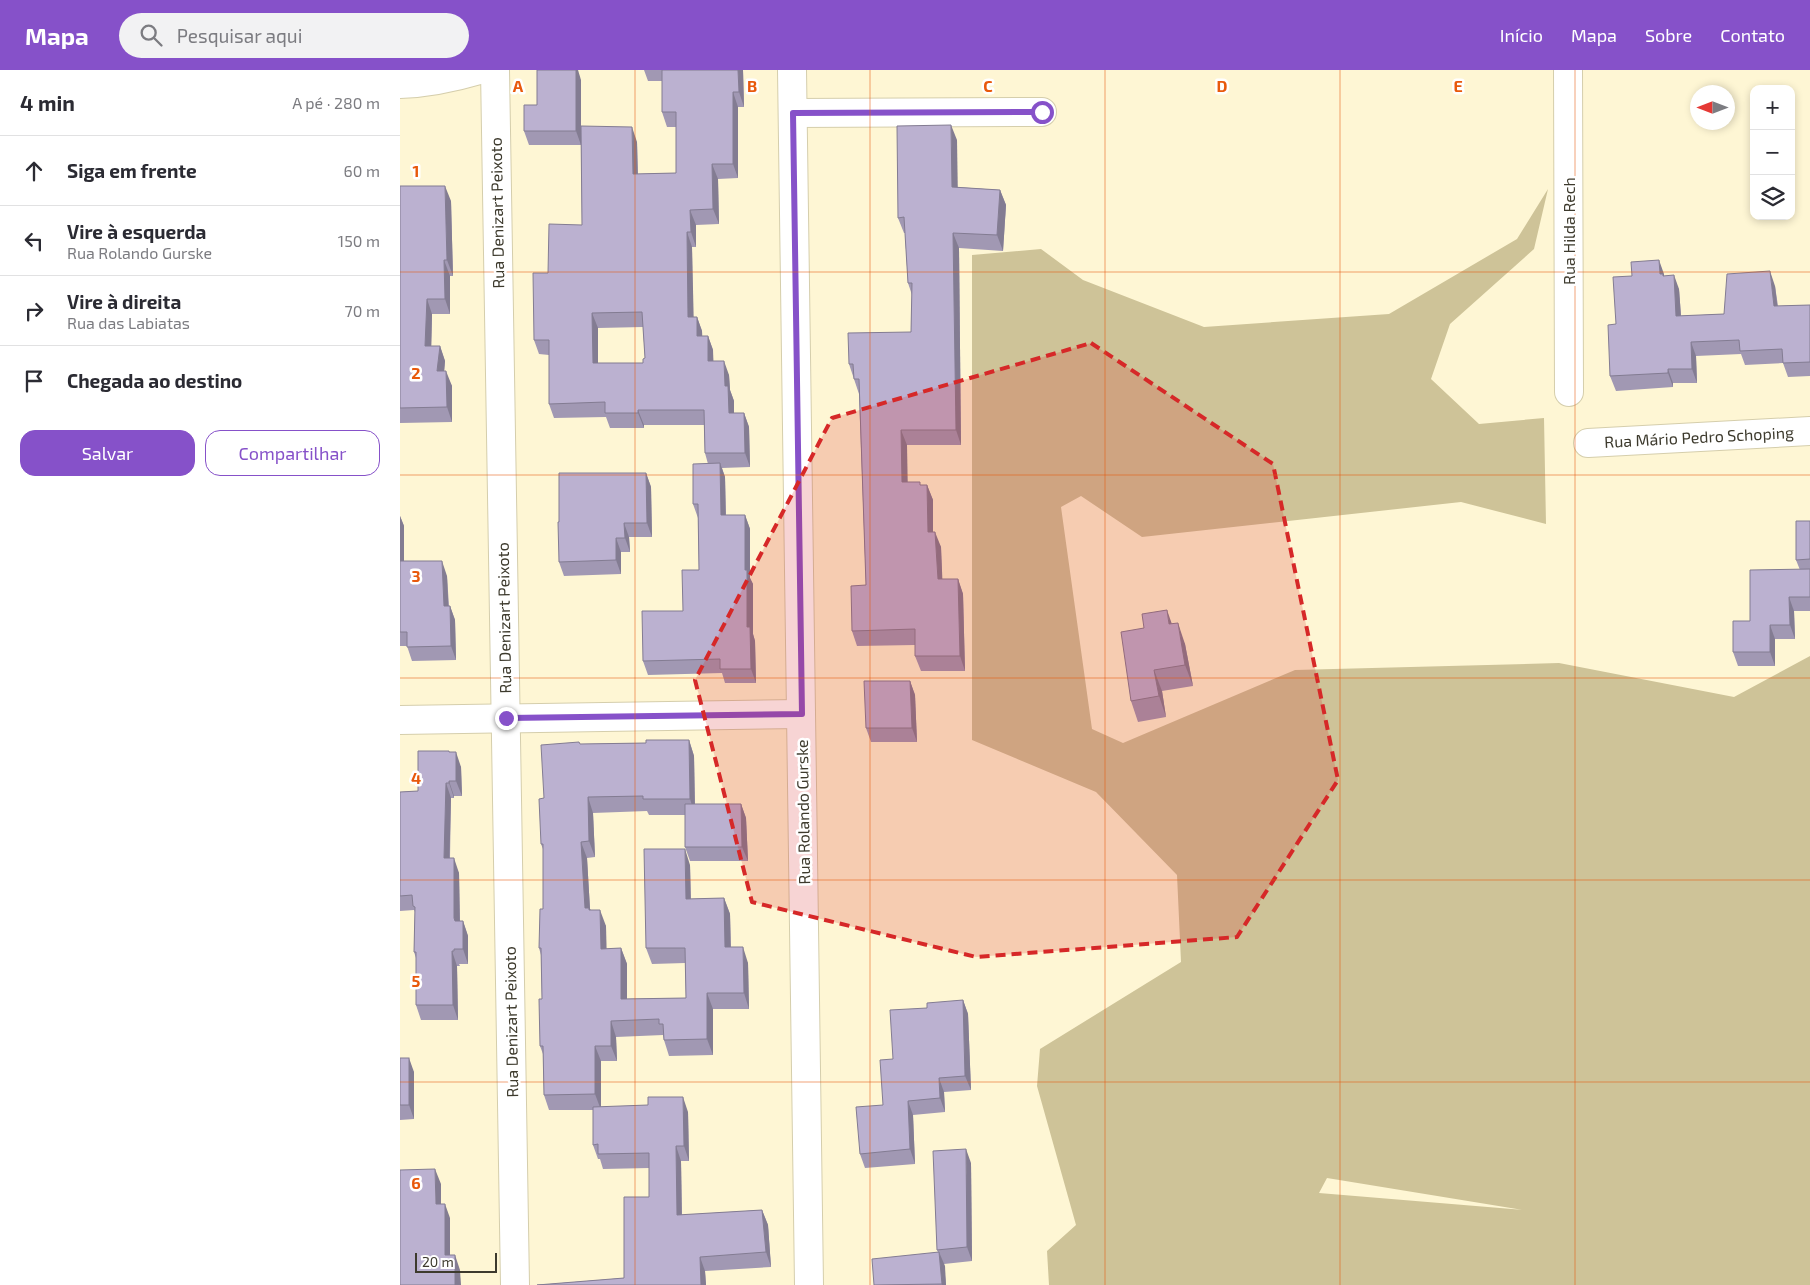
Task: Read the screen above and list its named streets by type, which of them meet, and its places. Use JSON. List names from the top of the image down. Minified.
{"streets":{"street":["Rua Denizart Peixoto","Rua Hilda Rech","Rua Mário Pedro Schoping","Rua Rolando Gurske"]},"scale_bar":"20 m","north":"left","page":{"header":"Mapa","search":"Pesquisar aqui","nav":["Início","Mapa","Sobre","Contato"],"heading":["4 min","A pé · 280 m"],"map_buttons":["+","−"],"list":[["Siga em frente","60 m"],["Vire à esquerda","Rua Rolando Gurske","150 m"],["Vire à direita","Rua das Labiatas","70 m"],"Chegada ao destino"],"buttons":["Salvar","Compartilhar"],"scale":"20 m"},"grid":{"columns":["A","B","C","D","E"],"rows":["1","2","3","4","5","6"]}}
